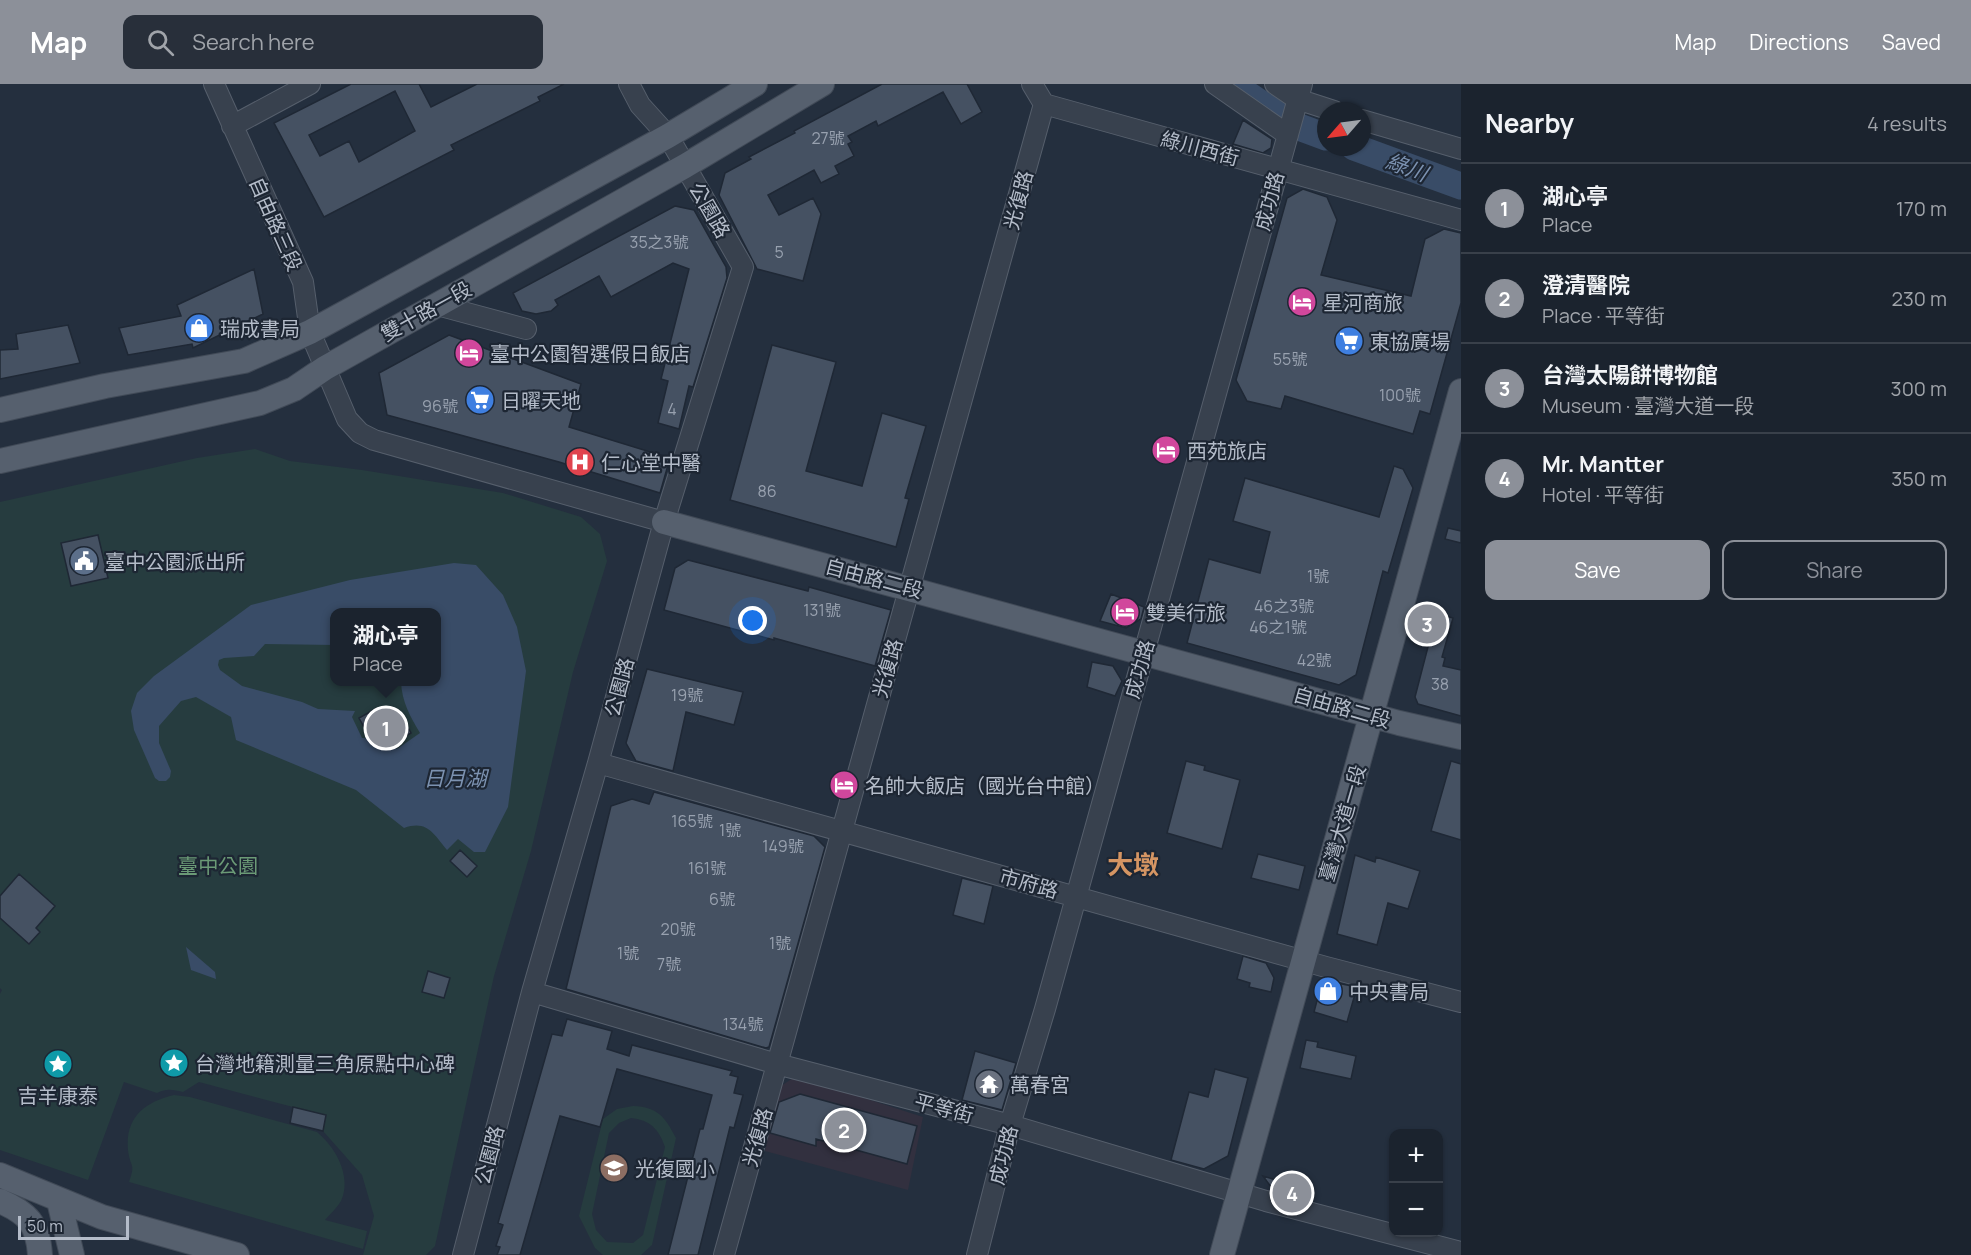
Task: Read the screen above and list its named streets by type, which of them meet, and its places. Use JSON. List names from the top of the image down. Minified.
{"streets":{"main road":["雙十路一段","自由路二段","臺灣大道一段"],"street":["綠川西街","光復路","成功路","公園路","自由路三段","市府路","平等街"]},"crossings":[["綠川西街","光復路"],["綠川西街","成功路"],["光復路","自由路二段"],["光復路","市府路"],["光復路","平等街"],["成功路","自由路二段"],["成功路","市府路"],["成功路","平等街"],["公園路","雙十路一段"],["公園路","自由路二段"],["公園路","市府路"],["公園路","平等街"],["自由路三段","雙十路一段"],["自由路三段","自由路二段"],["雙十路一段","自由路二段"],["自由路二段","臺灣大道一段"],["臺灣大道一段","市府路"],["臺灣大道一段","平等街"]],"districts":["大墩"],"water":["綠川","日月湖"],"parks":["臺中公園"],"places":{"hotel":["星河商旅","臺中公園智選假日飯店","西苑旅店","雙美行旅","名帥大飯店（國光台中館）"],"shop":["瑞成書局","中央書局"],"supermarket":["東協廣場","日曜天地"],"hospital":["仁心堂中醫"],"public building":["臺中公園派出所"],"place":["台灣地籍測量三角原點中心碑","吉羊康泰"],"temple":["萬春宮"],"school or university":["光復國小"]},"house_numbers":["27號","35之3號","5","55號","100號","96號","4","86","1號","46之3號","131號","46之1號","42號","38","19號","165號","1號","149號","161號","6號","20號","1號","1號","7號","134號"],"scale_bar":"50 m","north":"bottom left","page":{"header":"Map","search":"Search here","nav":["Map","Directions","Saved"],"heading":["Nearby","4 results"],"list":[{"mark":"1","name":"湖心亭","note":"Place","value":"170 m"},{"mark":"2","name":"澄清醫院","note":"Place · 平等街","value":"230 m"},{"mark":"3","name":"台灣太陽餅博物館","note":"Museum · 臺灣大道一段","value":"300 m"},{"mark":"4","name":"Mr. Mantter","note":"Hotel · 平等街","value":"350 m"}],"buttons":["Save","Share"],"pins":["3","1","2","4"],"popup":["湖心亭","Place"],"map_buttons":["+","−"],"scale":"50 m"}}
